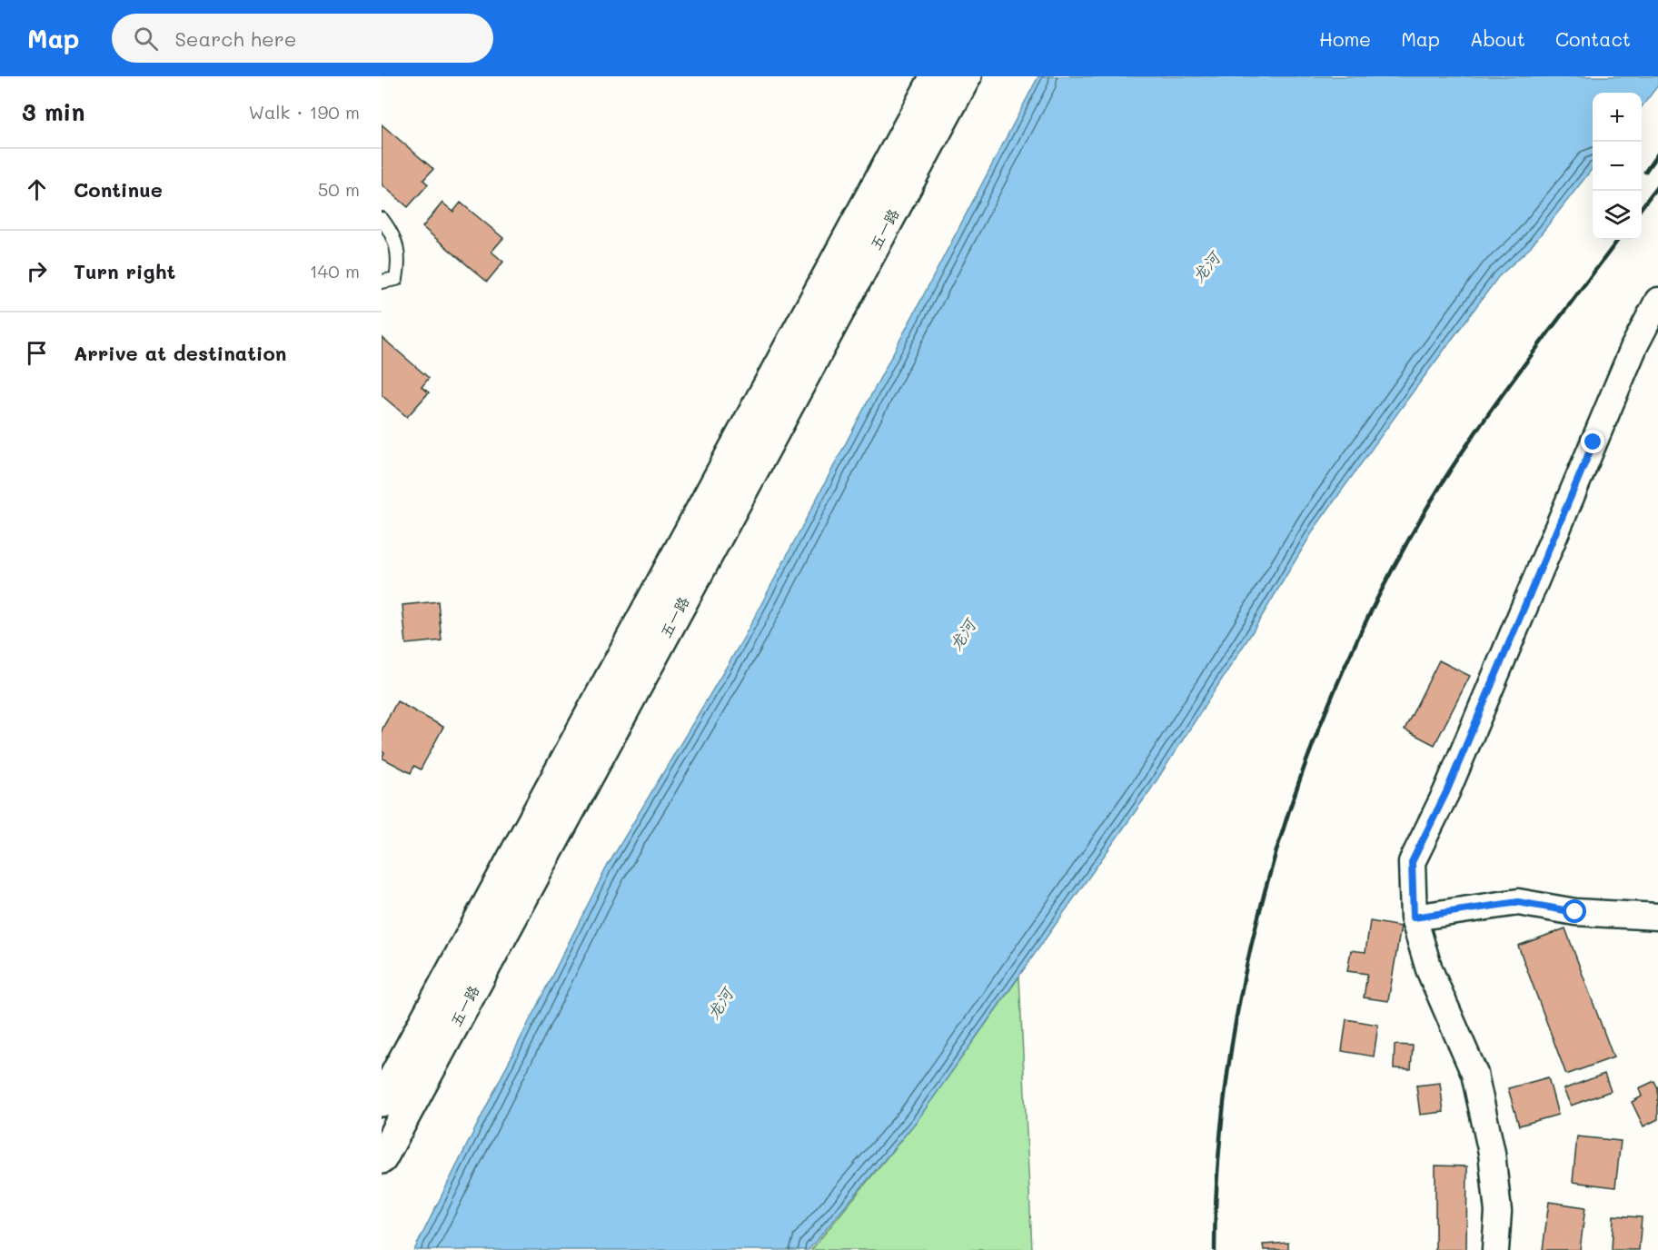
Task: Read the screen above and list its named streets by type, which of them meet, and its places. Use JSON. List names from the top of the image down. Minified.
{"streets":{"main road":["五一路"]},"water":["龙河"],"page":{"header":"Map","search":"Search here","nav":["Home","Map","About","Contact"],"heading":["3 min","Walk · 190 m"],"map_buttons":["+","−"],"list":[["Continue","50 m"],["Turn right","140 m"],"Arrive at destination"]}}
